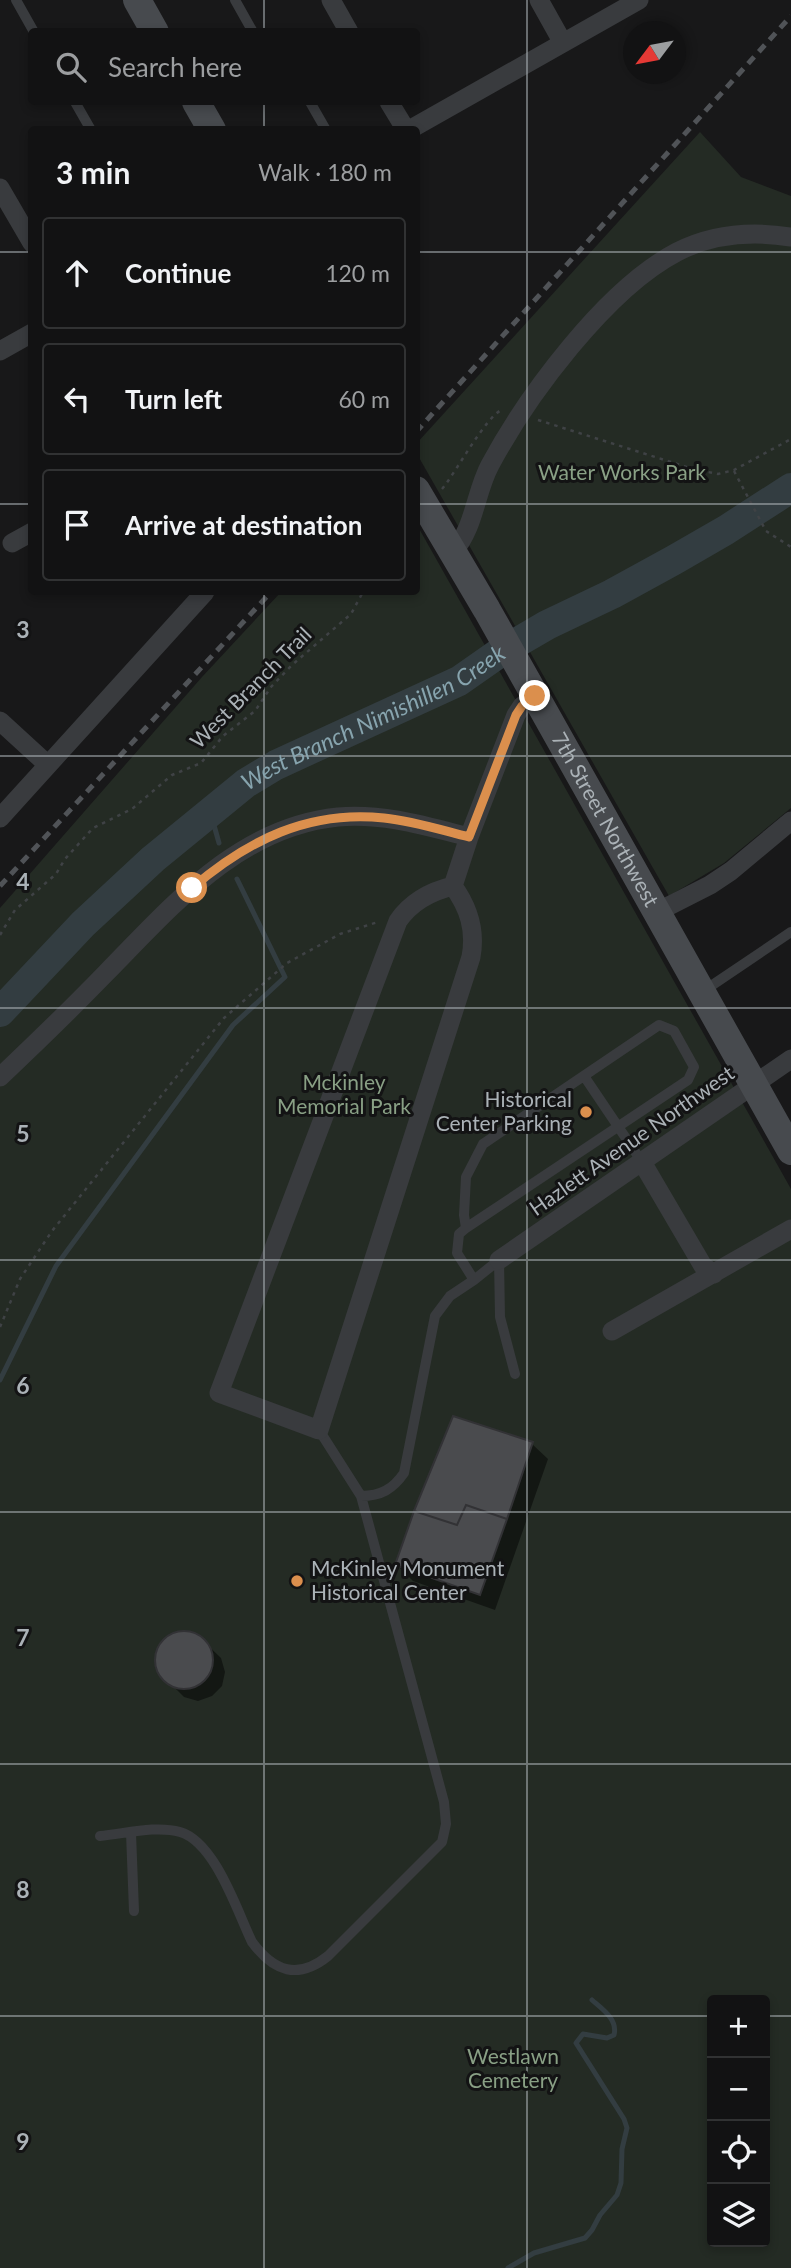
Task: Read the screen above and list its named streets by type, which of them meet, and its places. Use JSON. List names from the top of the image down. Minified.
{"streets":{"street":["7th Street Northwest","Hazlett Avenue Northwest"],"path":["West Branch Trail"]},"crossings":[["7th Street Northwest","Hazlett Avenue Northwest"]],"water":["West Branch Nimishillen Creek"],"parks":["Water Works Park","Mckinley Memorial Park","Westlawn Cemetery"],"places":["Historical Center Parking","McKinley Monument Historical Center"],"north":"bottom left","page":{"search":"Search here","heading":["3 min","Walk · 180 m"],"list":[["Continue","120 m"],["Turn left","60 m"],"Arrive at destination"],"map_buttons":["+","−"]},"grid":{"rows":["3","4","5","6","7","8","9"]}}
